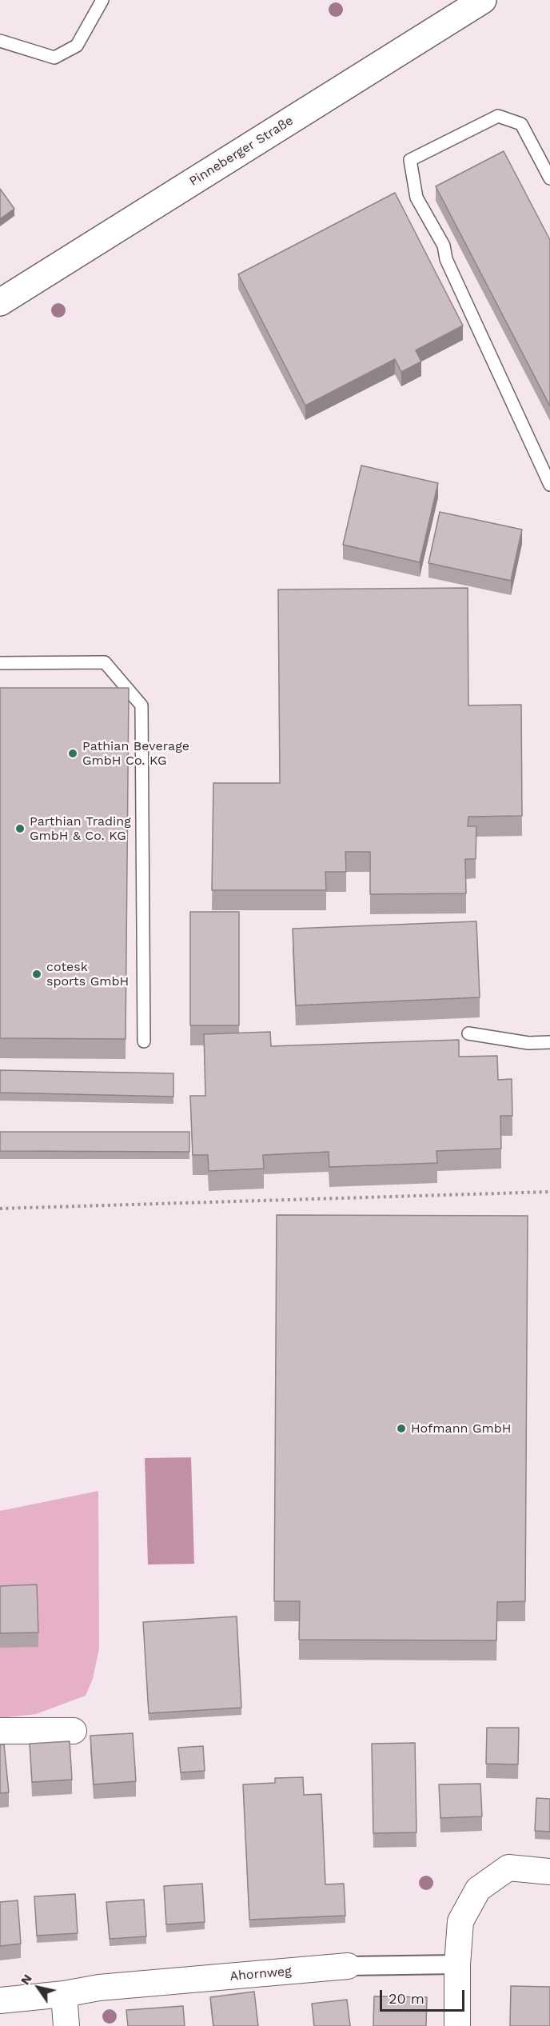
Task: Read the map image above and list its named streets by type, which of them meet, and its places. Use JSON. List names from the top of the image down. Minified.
{"streets":{"main road":["Pinneberger Straße"],"street":["Ahornweg"]},"places":["Pathian Beverage GmbH Co. KG","Parthian Trading GmbH & Co. KG","cotesk sports GmbH","Hofmann GmbH"],"scale_bar":"20 m","north":"top left"}
